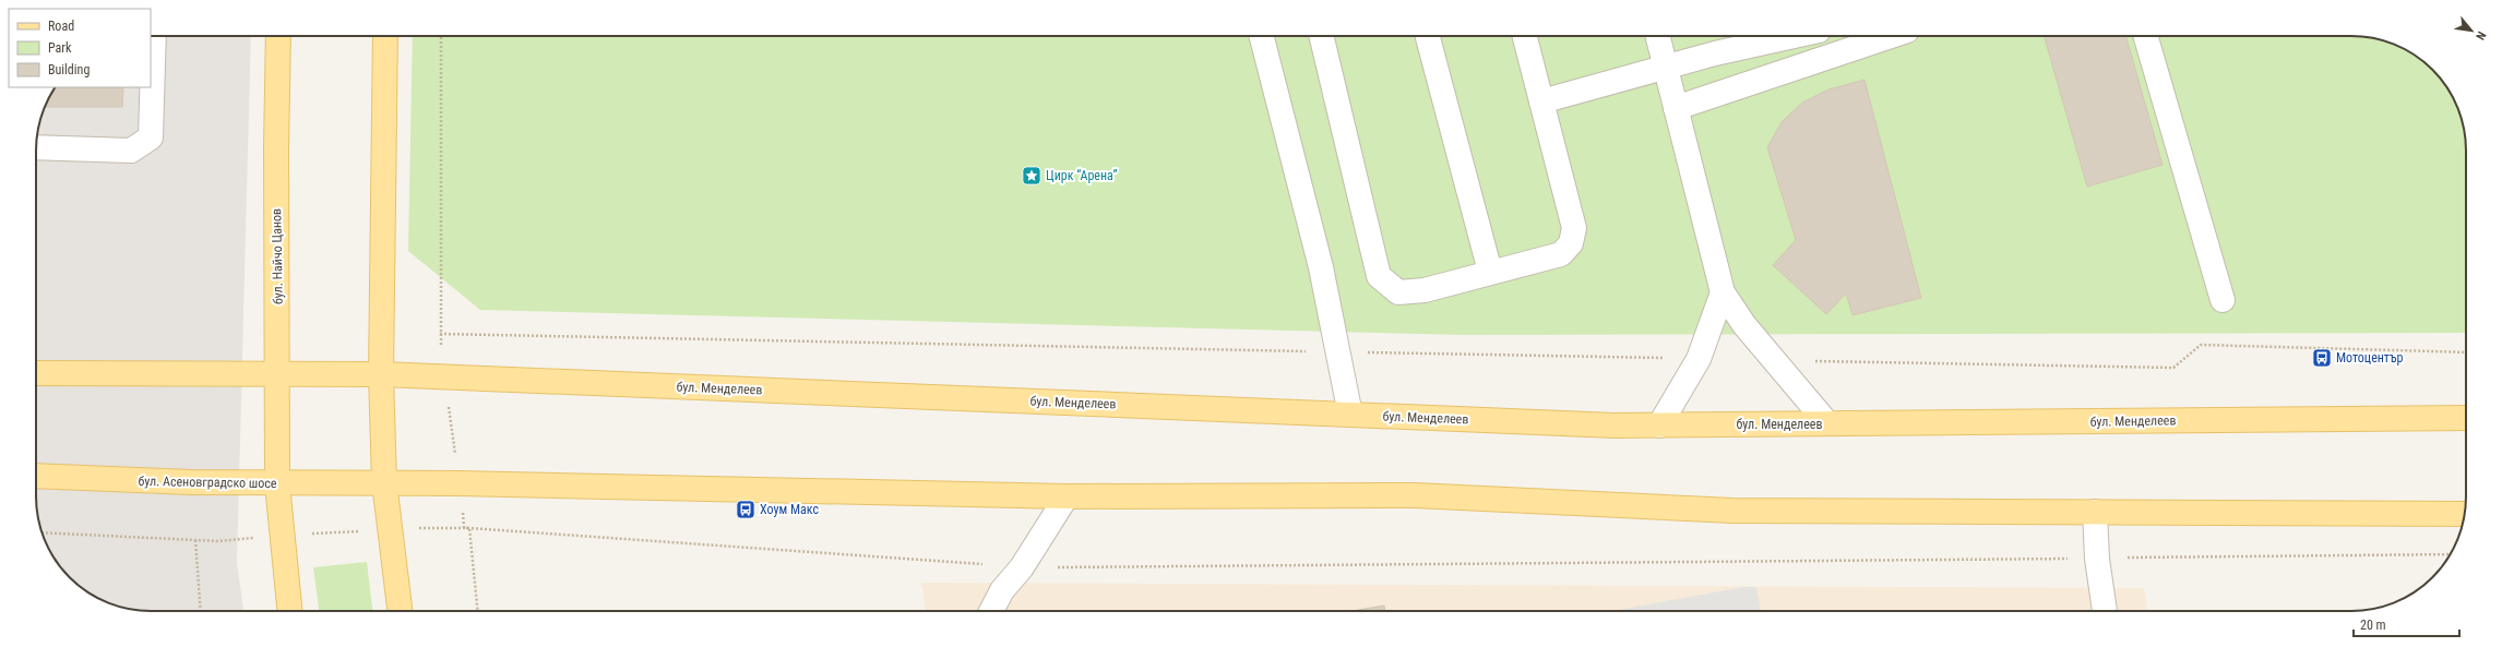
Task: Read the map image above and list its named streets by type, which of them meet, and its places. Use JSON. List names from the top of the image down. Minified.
{"streets":{"main road":["бул. Найчо Цанов","бул. Менделеев","бул. Асеновградско шосе"]},"crossings":[["бул. Найчо Цанов","бул. Асеновградско шосе"]],"places":{"place":["Цирк “Арена”"],"bus stop":["Мотоцентър","Хоум Макс"]},"legend":["Road","Park","Building"],"scale_bar":"20 m","north":"bottom right"}
